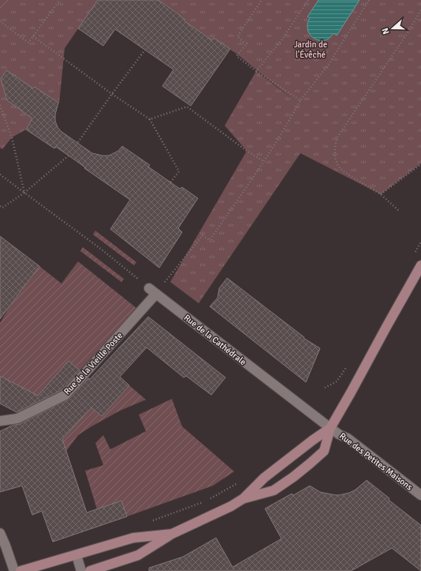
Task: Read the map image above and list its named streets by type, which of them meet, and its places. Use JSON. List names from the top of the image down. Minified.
{"streets":{"street":["Rue de la Cathédrale","Rue de la Vieille Poste","Rue des Petites Maisons"]},"crossings":[["Rue de la Cathédrale","Rue de la Vieille Poste"],["Rue de la Cathédrale","Rue des Petites Maisons"]],"parks":["Jardin de l'Évêché"],"north":"left"}
